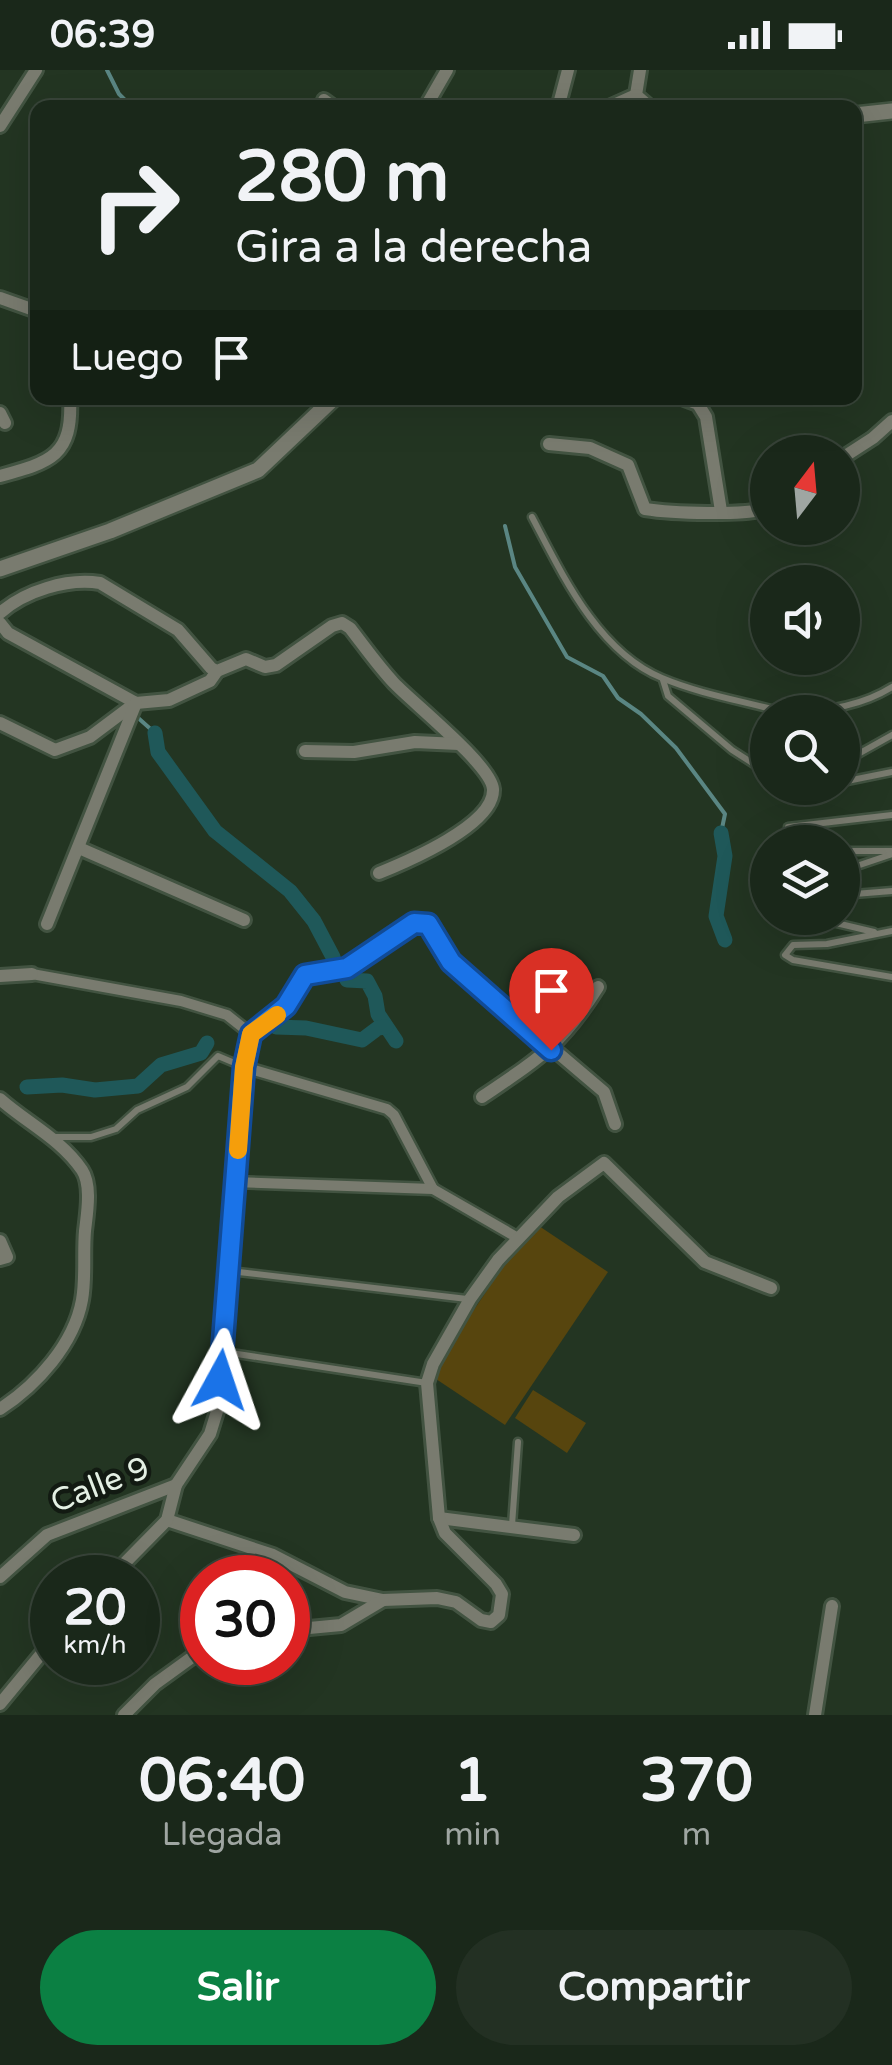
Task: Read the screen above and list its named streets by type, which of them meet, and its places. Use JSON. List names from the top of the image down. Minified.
{"streets":{"street":["Calle 9"]},"north":"top","page":{"status":"06:39","turn":["280 m","Gira a la derecha"],"then":"Luego","speed":"20 km/h","limit":"30","eta":["06:40","Llegada","1","min","370","m"],"buttons":["Salir","Compartir"]}}
